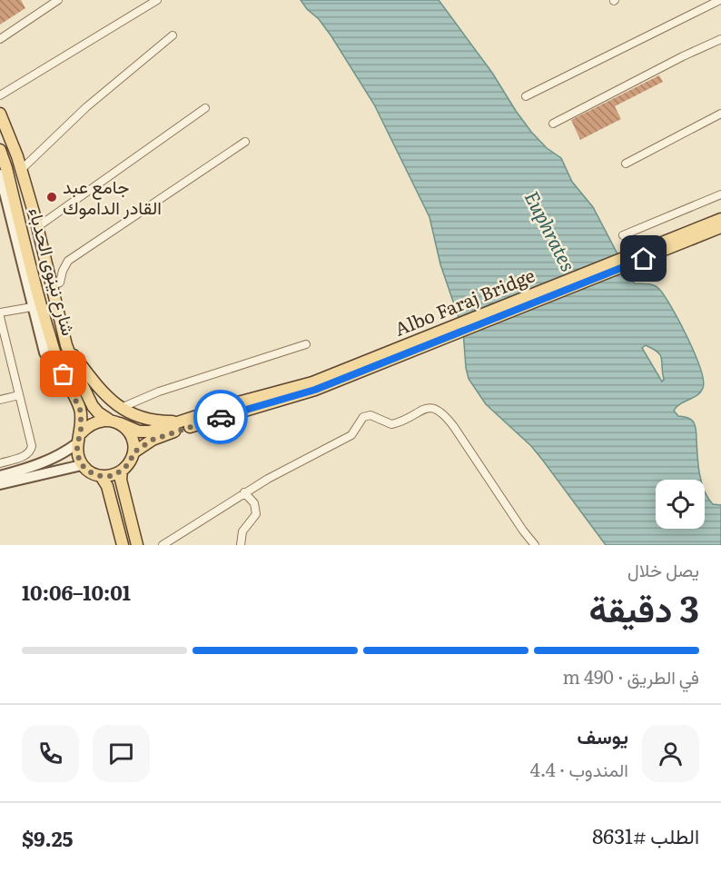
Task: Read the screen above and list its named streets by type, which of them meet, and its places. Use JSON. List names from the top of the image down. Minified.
{"streets":{"main road":["شارع نينوى الحدباء","Albo Faraj Bridge"]},"water":["Euphrates"],"places":["جامع عبد القادر الداموك"],"page":{"heading":["3 دقيقة","يصل خلال","10:01–10:06"],"panel":["يوسف","المندوب · 4.4","الطلب #8631","$9.25"],"bar":"في الطريق · 490 m"}}
